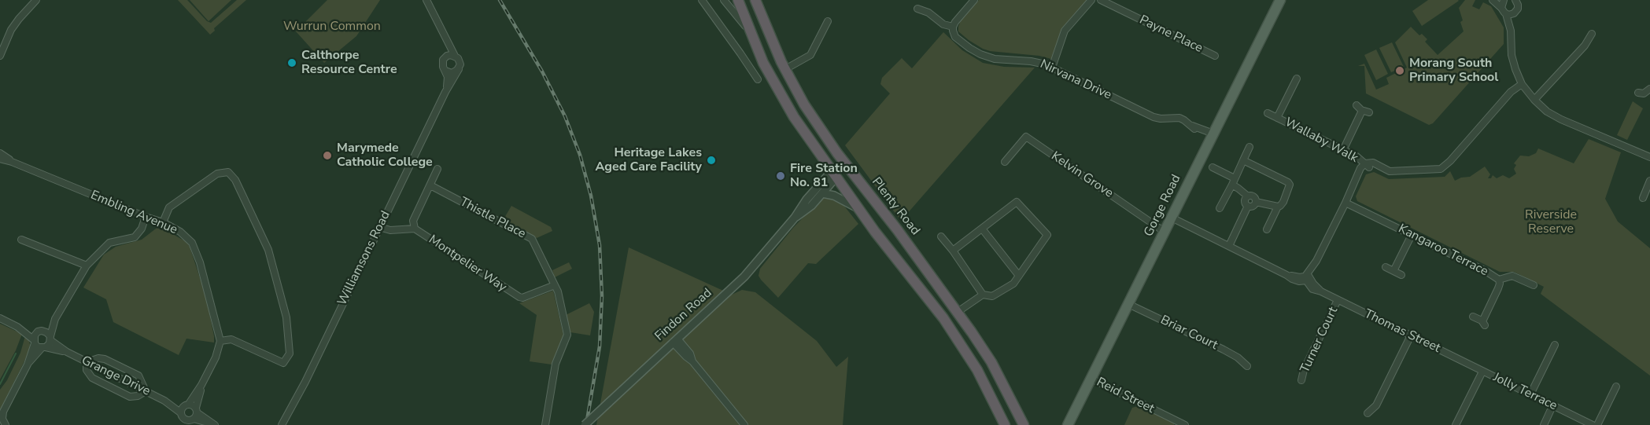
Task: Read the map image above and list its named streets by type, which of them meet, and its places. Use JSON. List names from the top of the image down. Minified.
{"streets":{"highway":["Plenty Road","Findon Road"],"main road":["Gorge Road"],"street":["Payne Place","Nirvana Drive","Wallaby Walk","Kelvin Grove","Embling Avenue","Thistle Place","Kangaroo Terrace","Williamsons Road","Montpelier Way","Thomas Street","Briar Court","Turner Court","Grange Drive","Jolly Terrace","Reid Street"]},"crossings":[["Nirvana Drive","Gorge Road"],["Kelvin Grove","Gorge Road"],["Gorge Road","Briar Court"],["Gorge Road","Reid Street"],["Plenty Road","Findon Road"],["Thistle Place","Montpelier Way"],["Williamsons Road","Montpelier Way"],["Thomas Street","Turner Court"],["Thomas Street","Jolly Terrace"]],"parks":["Wurrun Common","Riverside Reserve"],"places":["Calthorpe Resource Centre","Morang South Primary School","Marymede Catholic College","Heritage Lakes Aged Care Facility","Fire Station No. 81"]}
